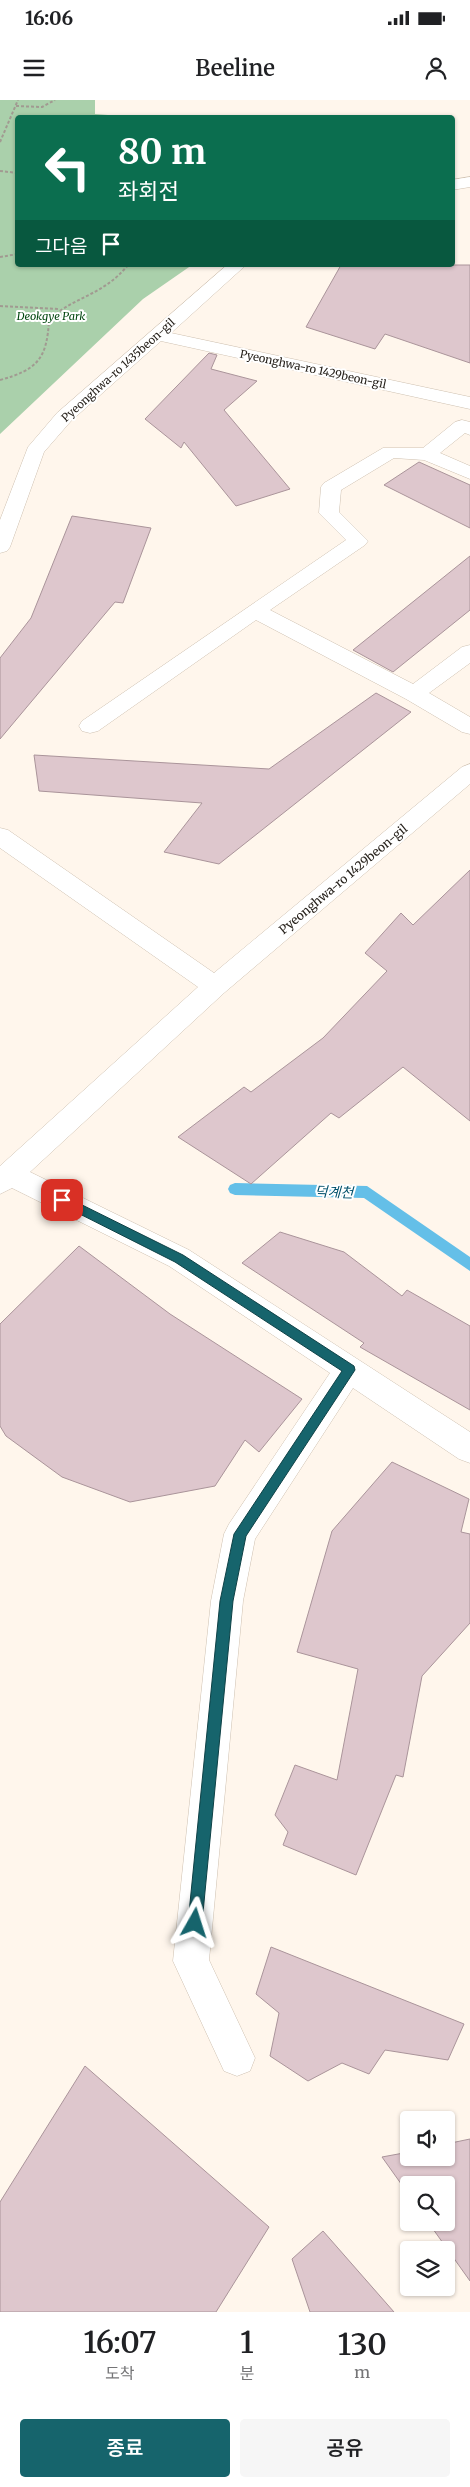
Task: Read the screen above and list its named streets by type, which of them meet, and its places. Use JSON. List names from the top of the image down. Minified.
{"streets":{"street":["Pyeonghwa-ro 1429beon-gil","Pyeonghwa-ro 1435beon-gil"]},"crossings":[["Pyeonghwa-ro 1429beon-gil","Pyeonghwa-ro 1435beon-gil"]],"water":["덕계천"],"parks":["Deokgye Park"],"page":{"status":"16:06","header":"Beeline","turn":["80 m","좌회전"],"then":"그다음","eta":["16:07","도착","1","분","130","m"],"buttons":["종료","공유"]}}
